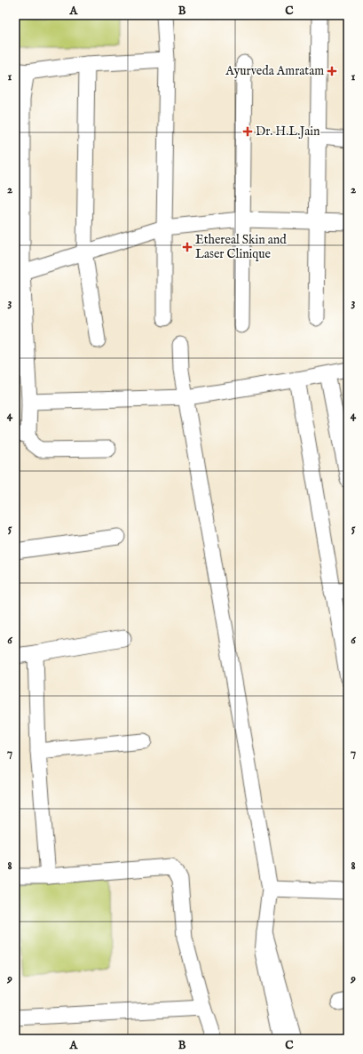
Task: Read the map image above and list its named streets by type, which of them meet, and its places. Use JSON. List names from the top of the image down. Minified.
{"places":{"health":["Ayurveda Amratam","Dr. H.L.Jain","Ethereal Skin and Laser Clinique"]},"grid":{"columns":["A","B","C"],"rows":["1","2","3","4","5","6","7","8","9"]}}
